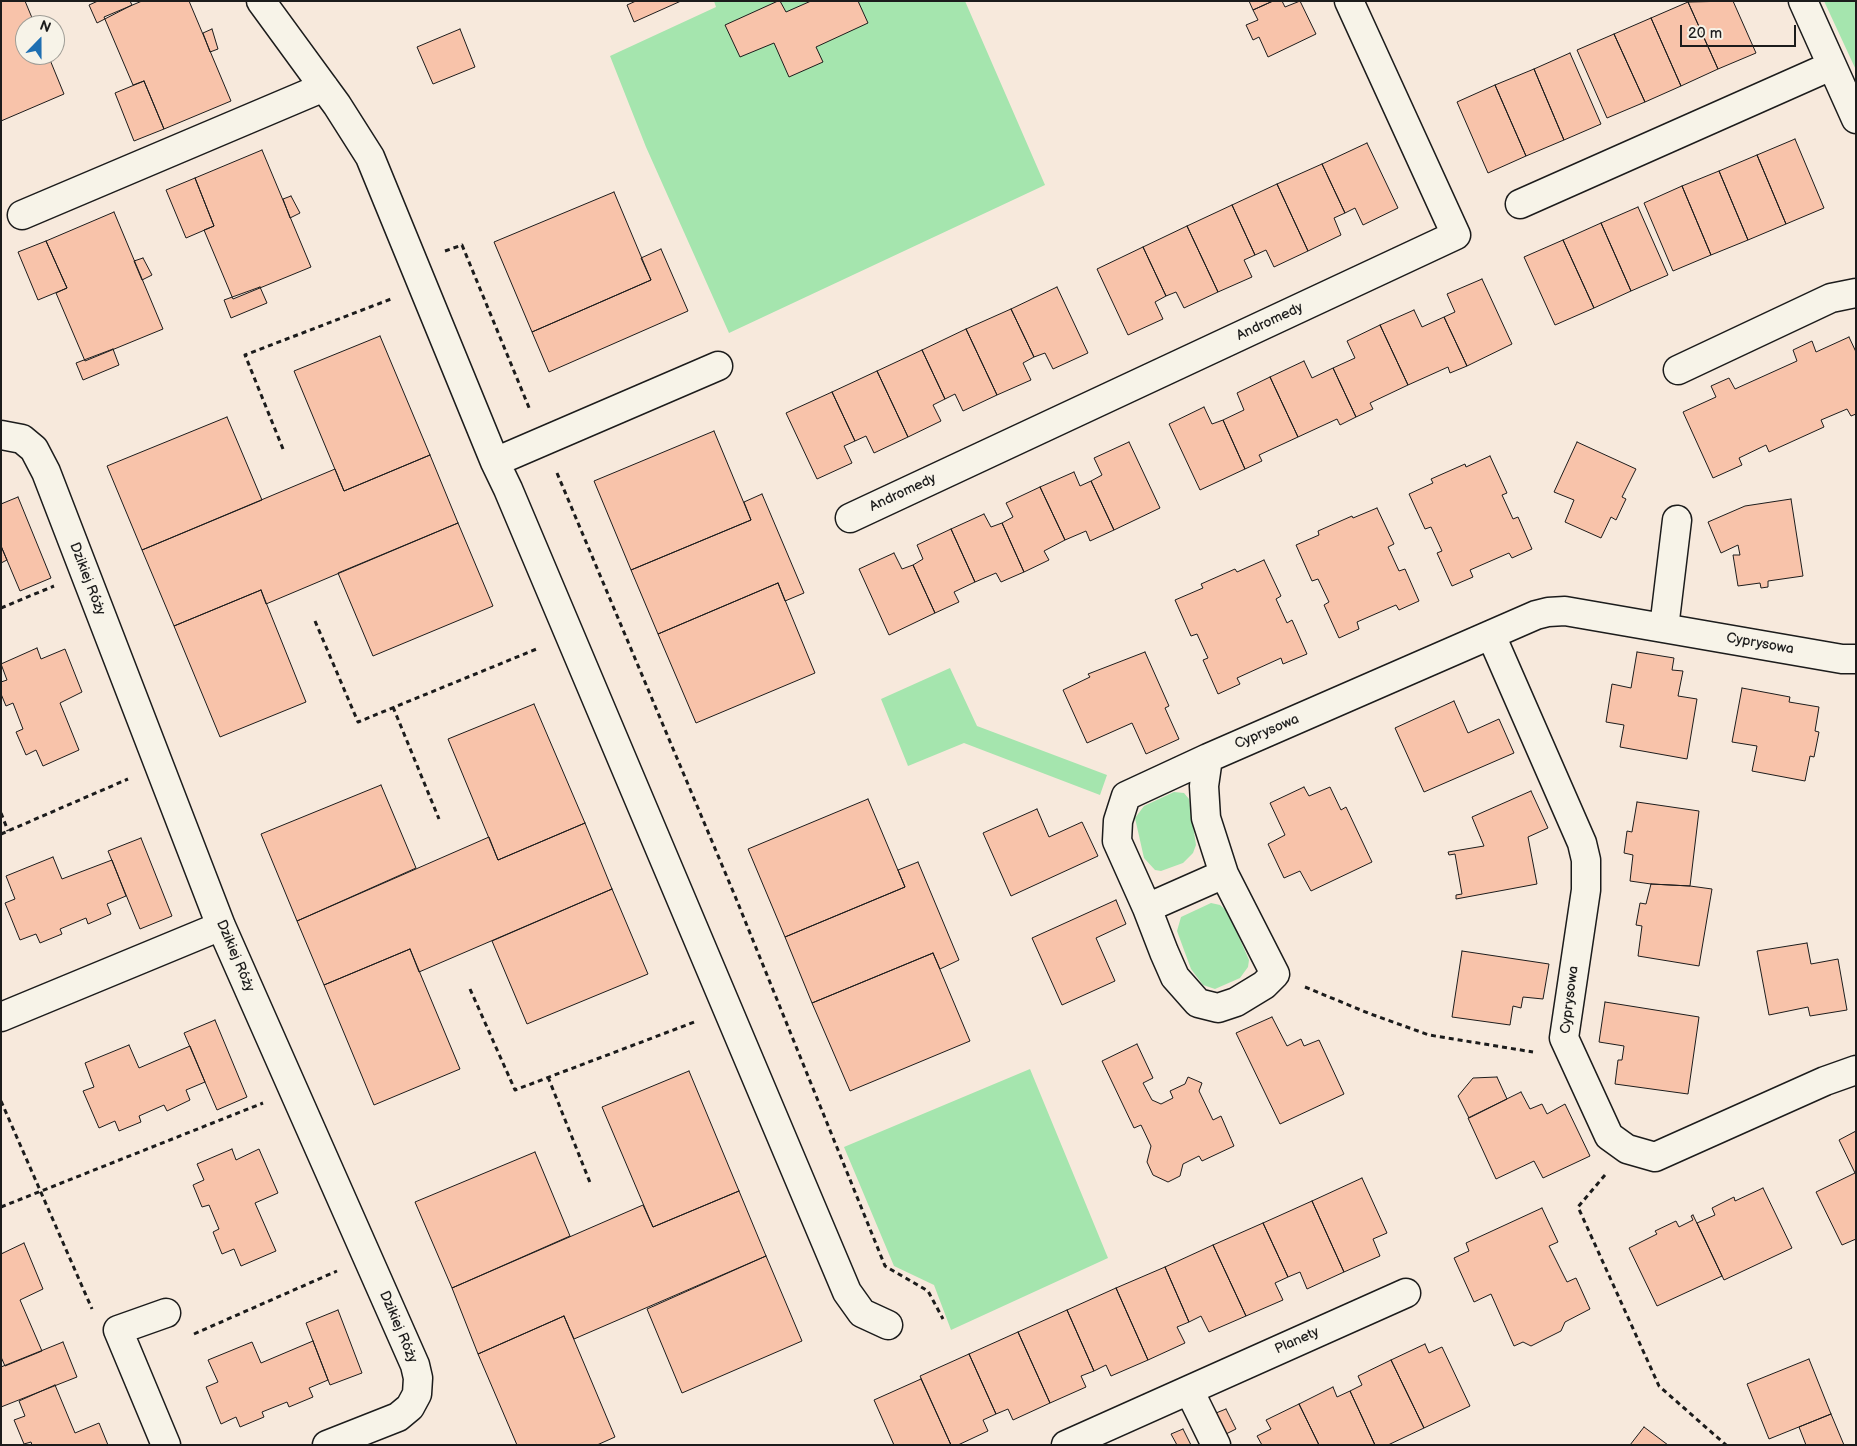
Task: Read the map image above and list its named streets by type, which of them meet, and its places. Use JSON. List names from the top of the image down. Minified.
{"streets":{"street":["Andromedy","Dzikiej Róży","Cyprysowa","Planety"]},"scale_bar":"20 m","north":"top"}
